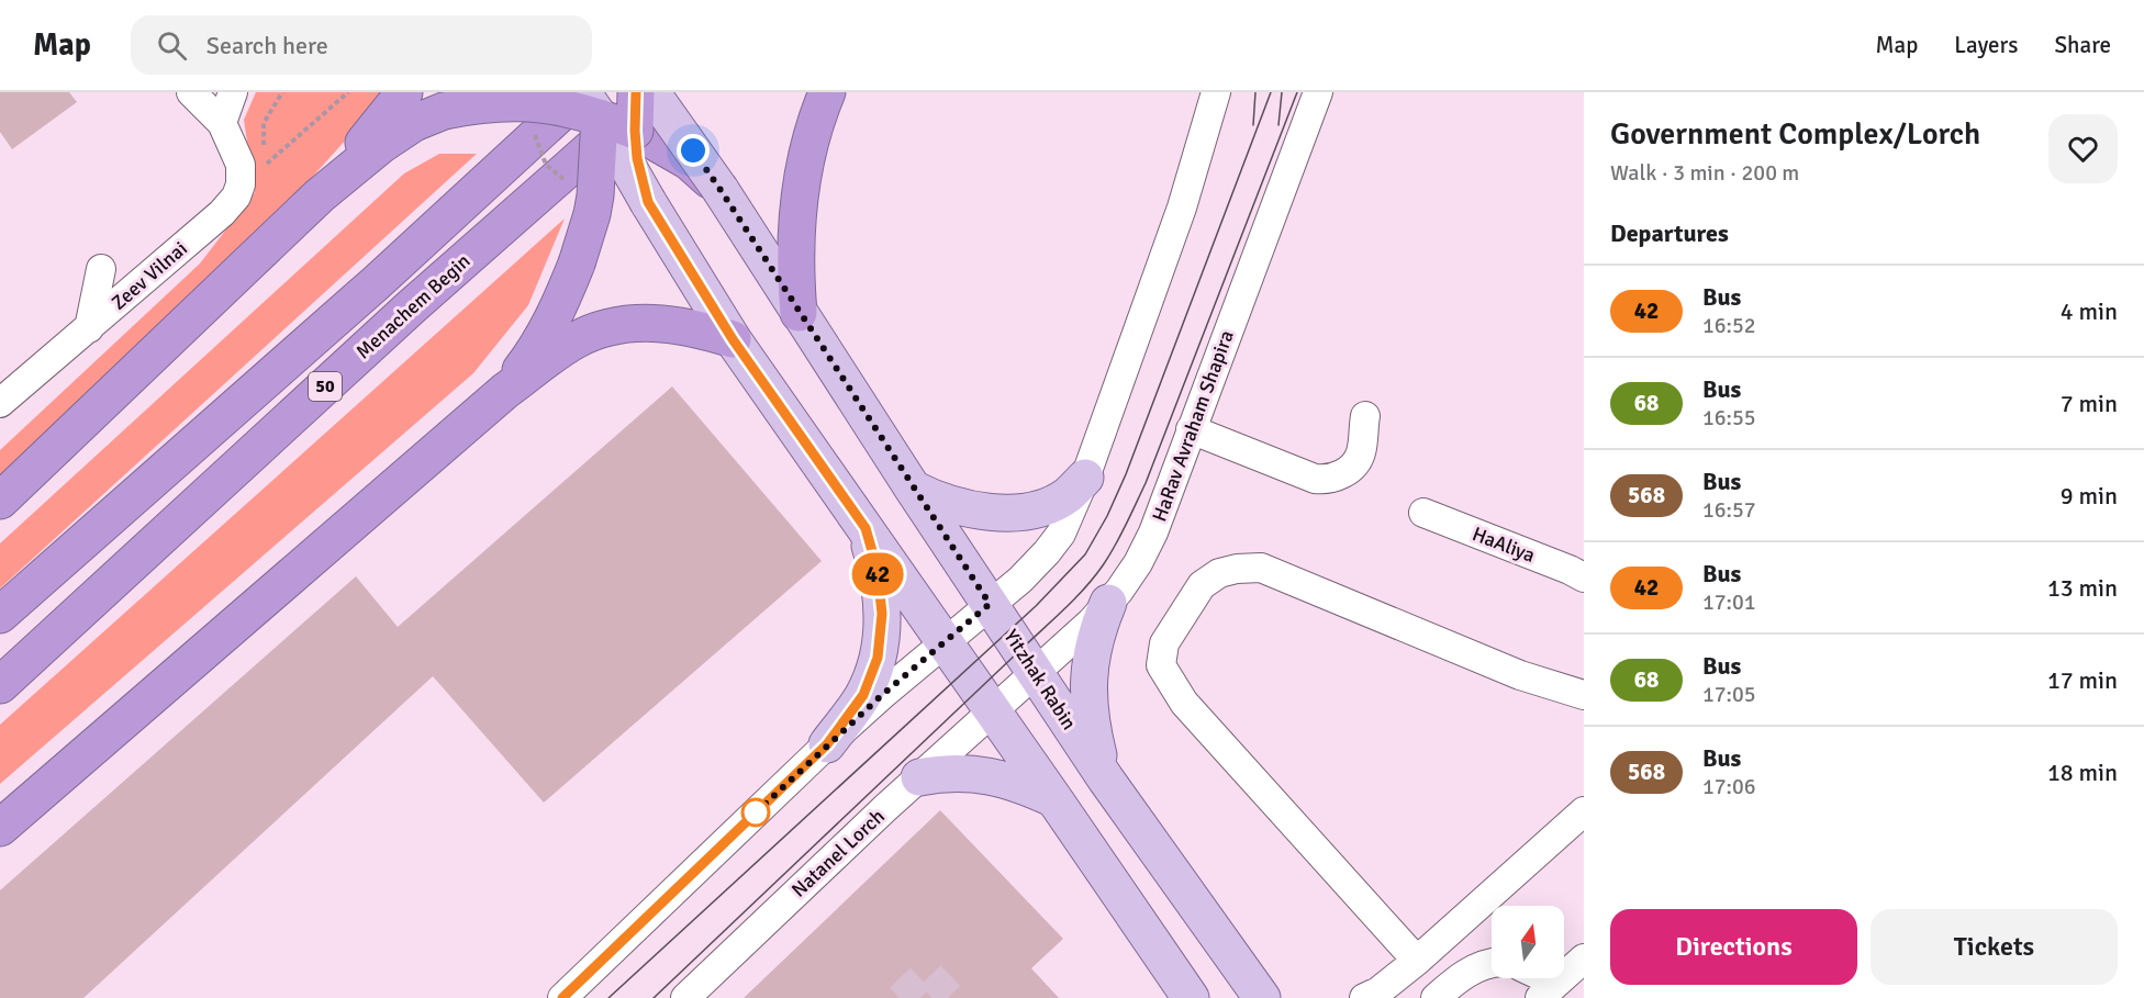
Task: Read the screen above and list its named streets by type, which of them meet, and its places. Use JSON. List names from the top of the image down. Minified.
{"streets":{"highway":["Menachem Begin","50"],"main road":["Yitzhak Rabin"],"street":["Zeev Vilnai","HaRav Avraham Shapira","HaAliya","Natanel Lorch"]},"crossings":[["Menachem Begin","Yitzhak Rabin"],["HaRav Avraham Shapira","Yitzhak Rabin"],["HaRav Avraham Shapira","Natanel Lorch"]],"lines":["bus line 42"],"north":"top","page":{"header":"Map","search":"Search here","nav":["Map","Layers","Share"],"on_map":"42","heading":[["Government Complex/Lorch","Walk · 3 min · 200 m"],"Departures"],"list":[{"mark":"42","name":"Bus","note":"16:52","value":"4 min"},{"mark":"68","name":"Bus","note":"16:55","value":"7 min"},{"mark":"568","name":"Bus","note":"16:57","value":"9 min"},{"mark":"42","name":"Bus","note":"17:01","value":"13 min"},{"mark":"68","name":"Bus","note":"17:05","value":"17 min"},{"mark":"568","name":"Bus","note":"17:06","value":"18 min"}],"buttons":["Directions","Tickets"]}}
